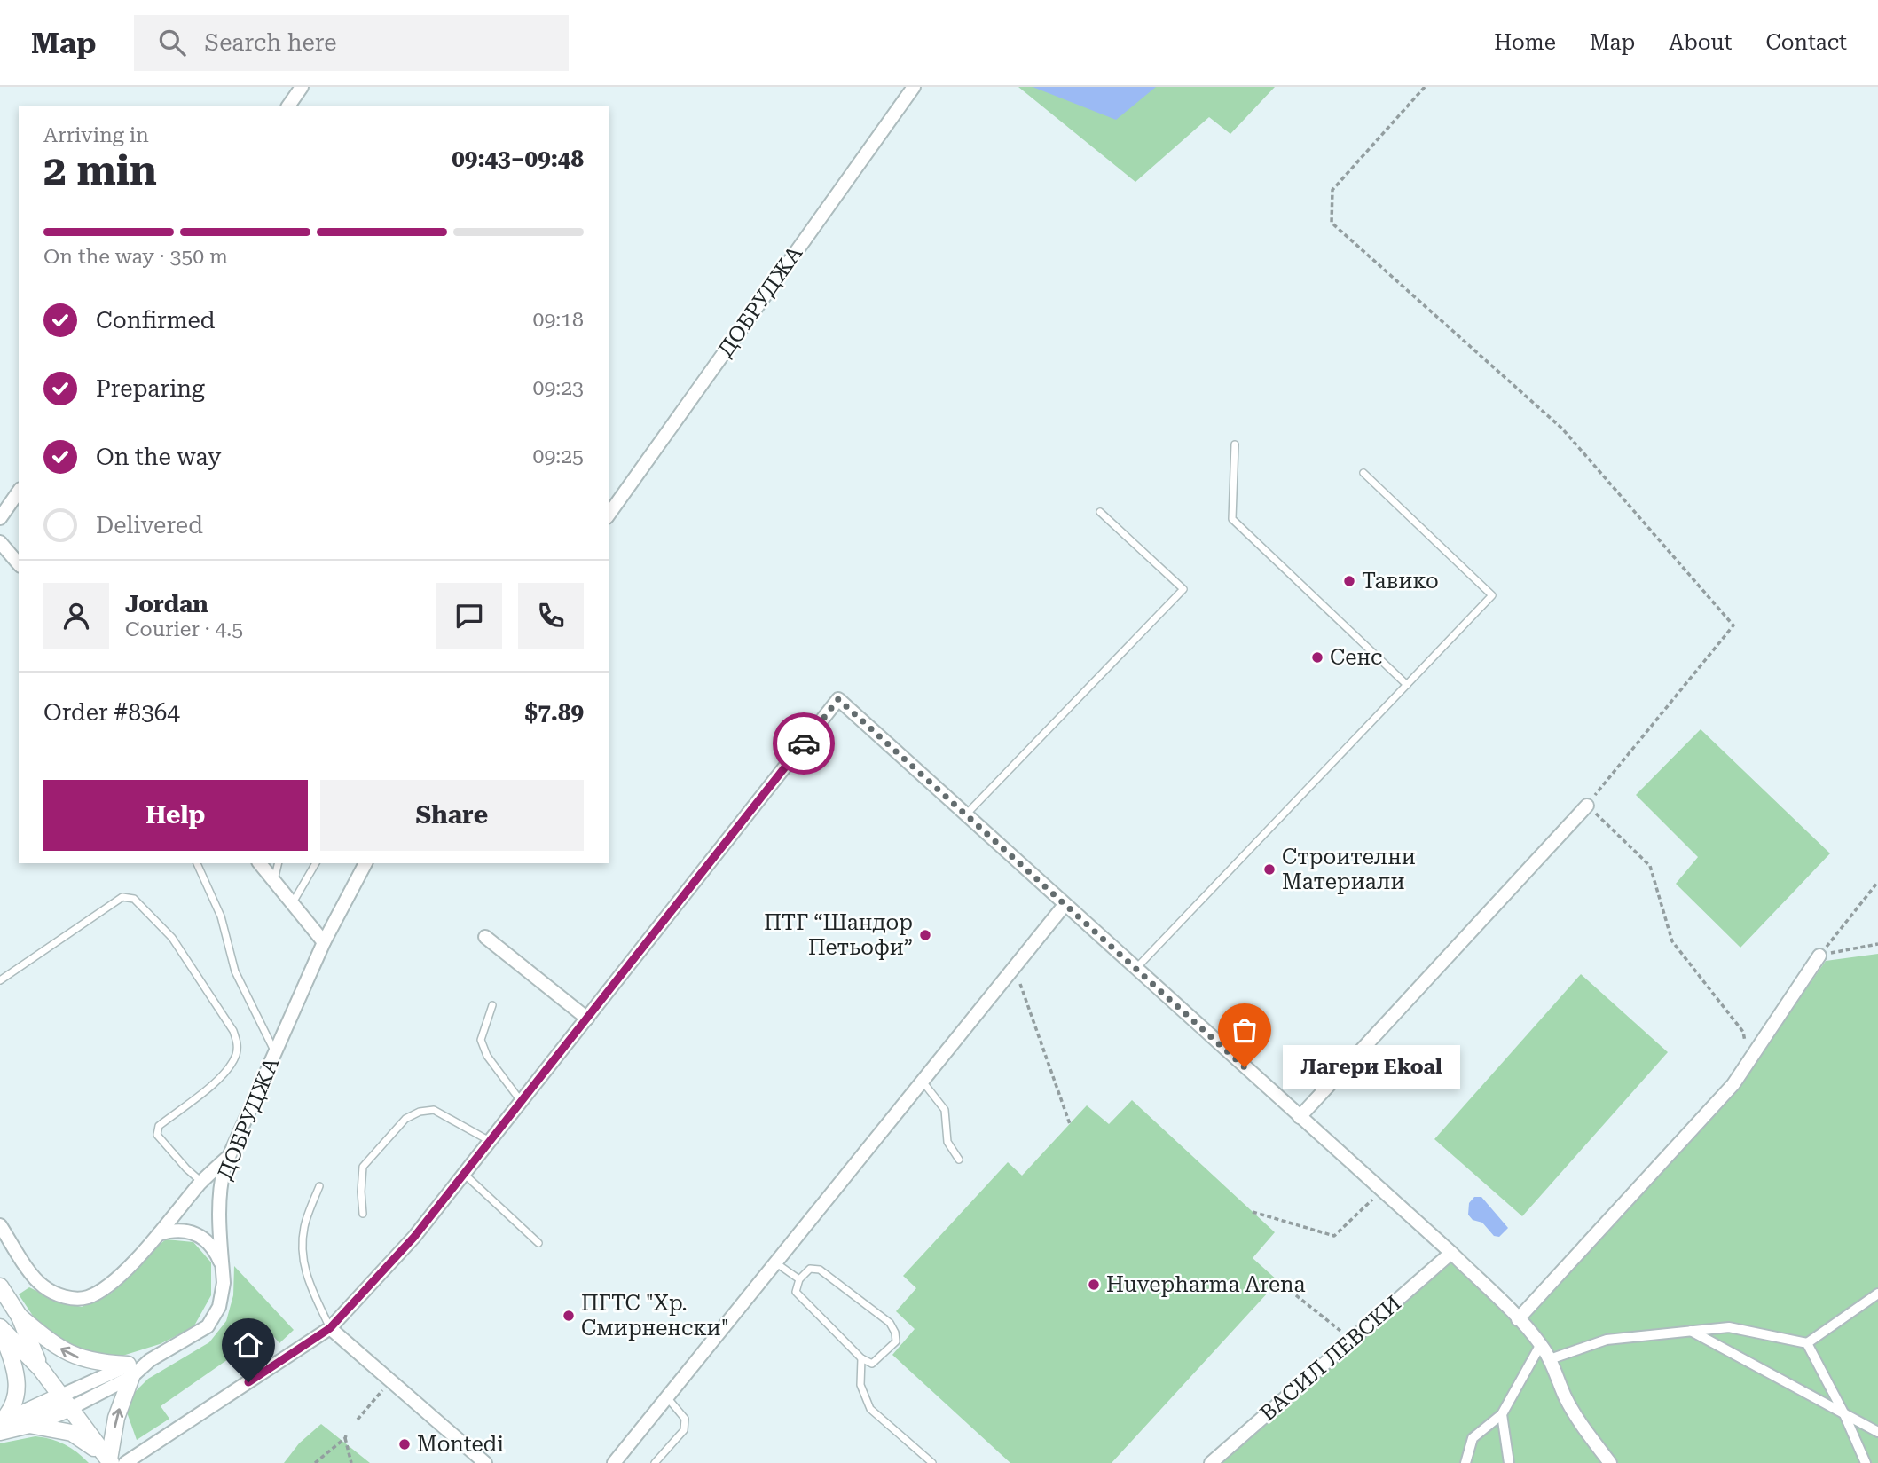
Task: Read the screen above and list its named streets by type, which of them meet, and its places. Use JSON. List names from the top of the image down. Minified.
{"streets":{"street":["ДОБРУДЖА","ВАСИЛ ЛЕВСКИ"]},"places":["Тавико","Сенс","Строителни Материали","ПТГ “Шандор Петьофи”","Лагери Ekoal","Huvepharma Arena","ПГТС \"Хр. Смирненски\"","Montedi"],"page":{"header":"Map","search":"Search here","nav":["Home","Map","About","Contact"],"heading":["2 min","Arriving in","09:43–09:48"],"panel":["Jordan","Courier · 4.5","Order #8364","$7.89"],"bar":"On the way · 350 m","list":[["Confirmed","09:18"],["Preparing","09:23"],["On the way","09:25"],"Delivered"],"buttons":["Help","Share"],"bubble":"Лагери Ekoal"}}
